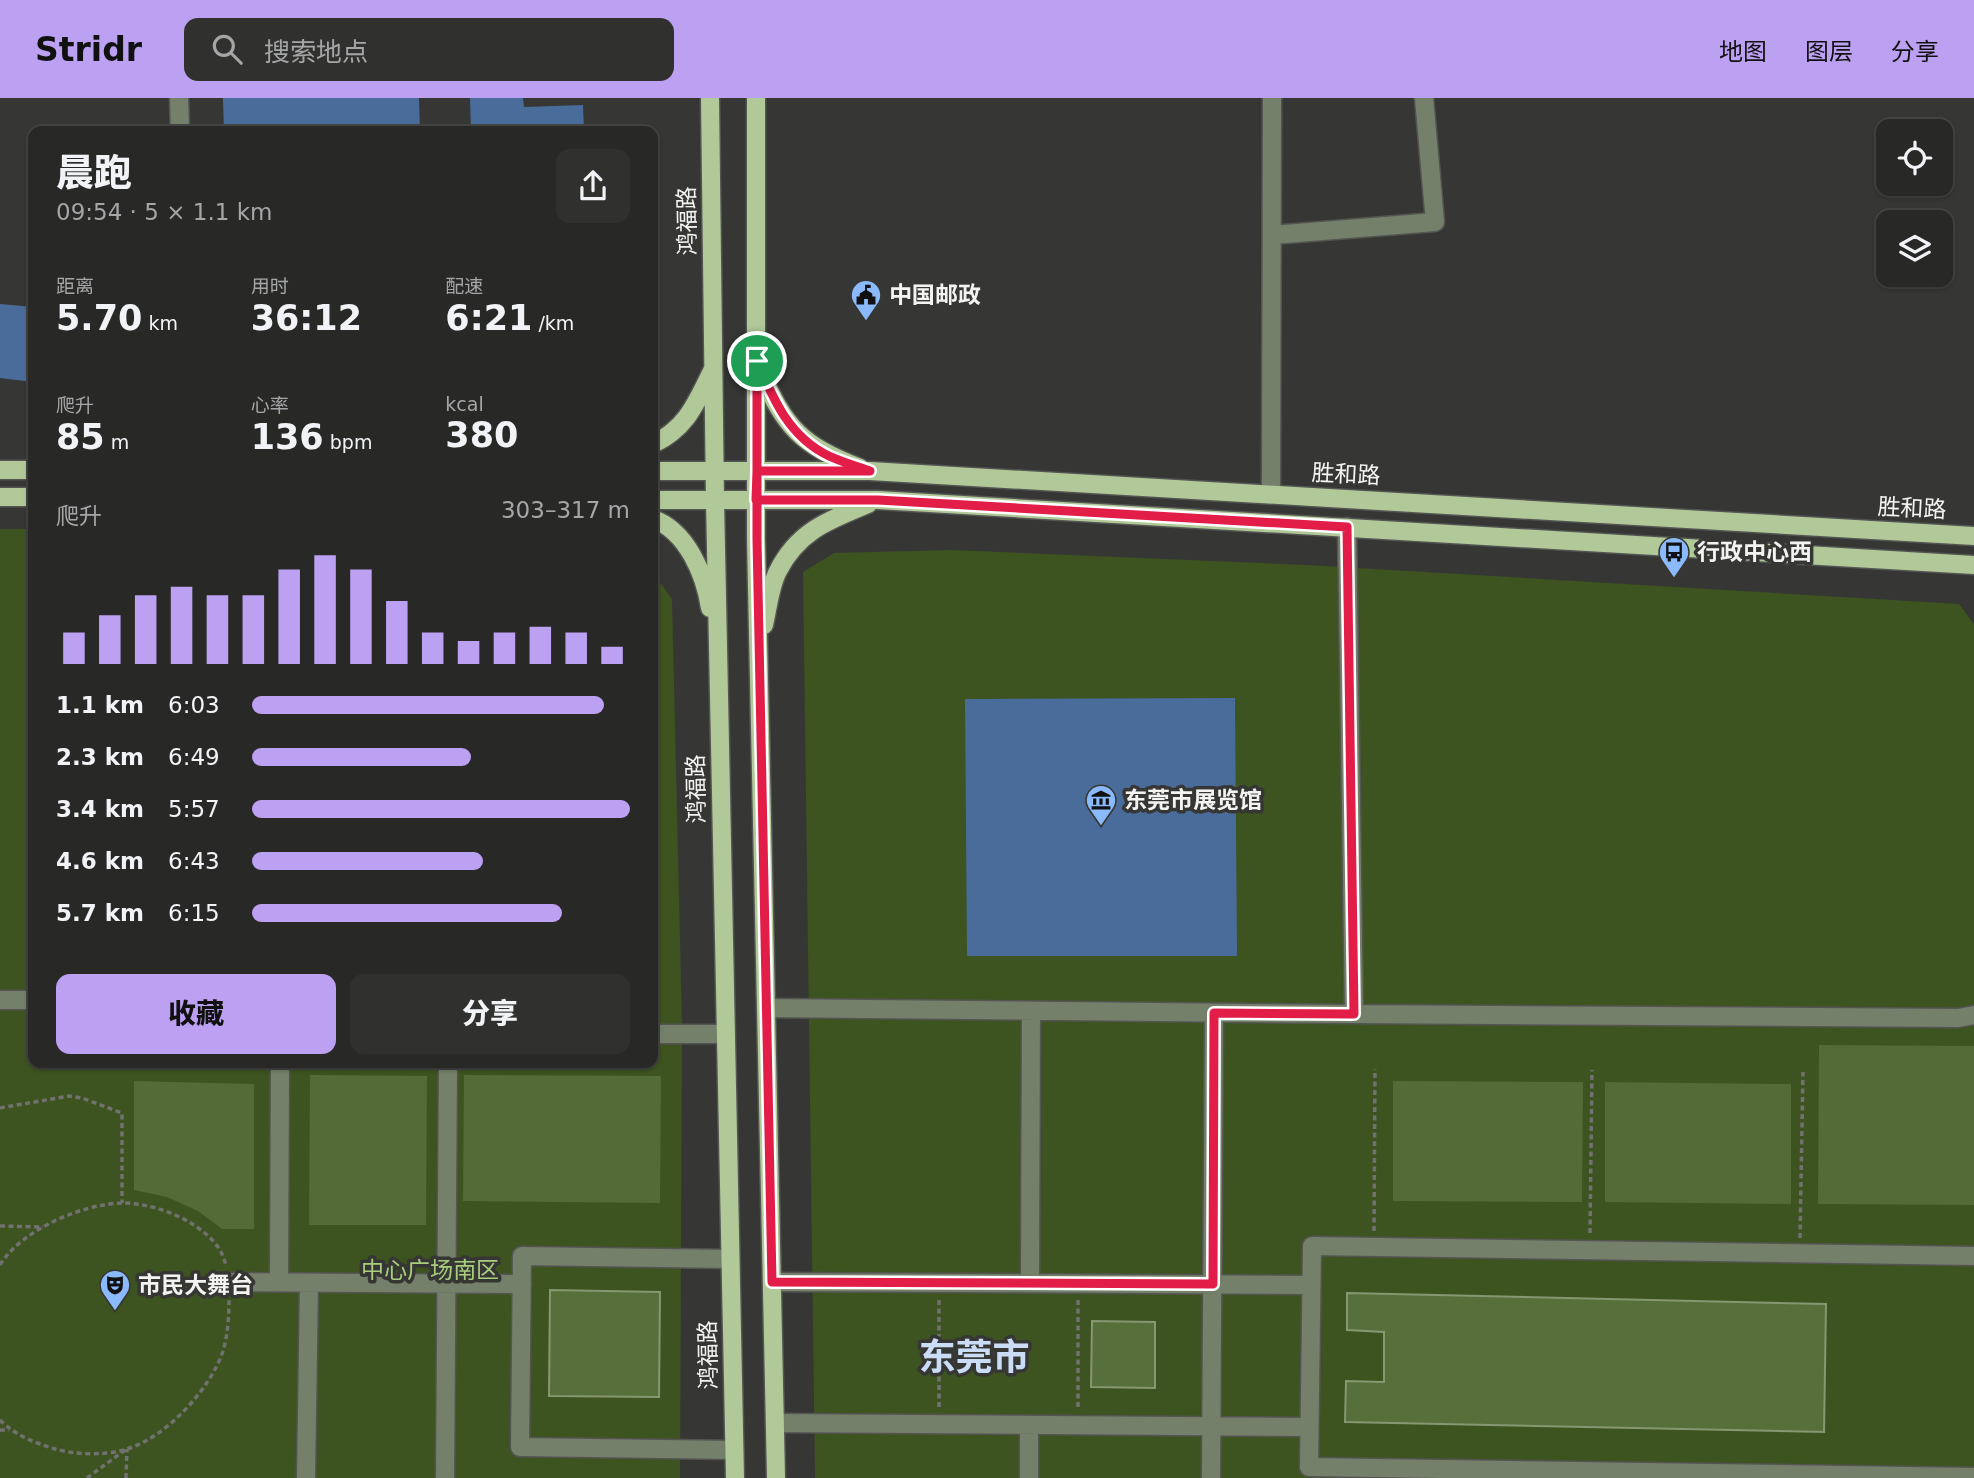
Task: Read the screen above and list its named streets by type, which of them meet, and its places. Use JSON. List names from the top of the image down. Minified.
{"streets":{"main road":["鸿福路","胜和路"]},"crossings":[["鸿福路","胜和路"]],"districts":["东莞市"],"parks":["中心广场南区"],"places":{"public building":["中国邮政"],"bus stop":["行政中心西"],"museum":["东莞市展览馆"],"theatre":["市民大舞台"]},"page":{"header":"Stridr","search":"搜索地点","nav":["地图","图层","分享"],"heading":["晨跑","09:54 · 5 × 1.1 km"],"stats":[["距离","5.70 km"],["用时","36:12"],["配速","6:21 /km"],["爬升","85 m"],["心率","136 bpm"],["kcal","380"]],"chart":["爬升","303–317 m"],"list":[{"name":"1.1 km","note":"6:03"},{"name":"2.3 km","note":"6:49"},{"name":"3.4 km","note":"5:57"},{"name":"4.6 km","note":"6:43"},{"name":"5.7 km","note":"6:15"}],"buttons":["收藏","分享"]}}
